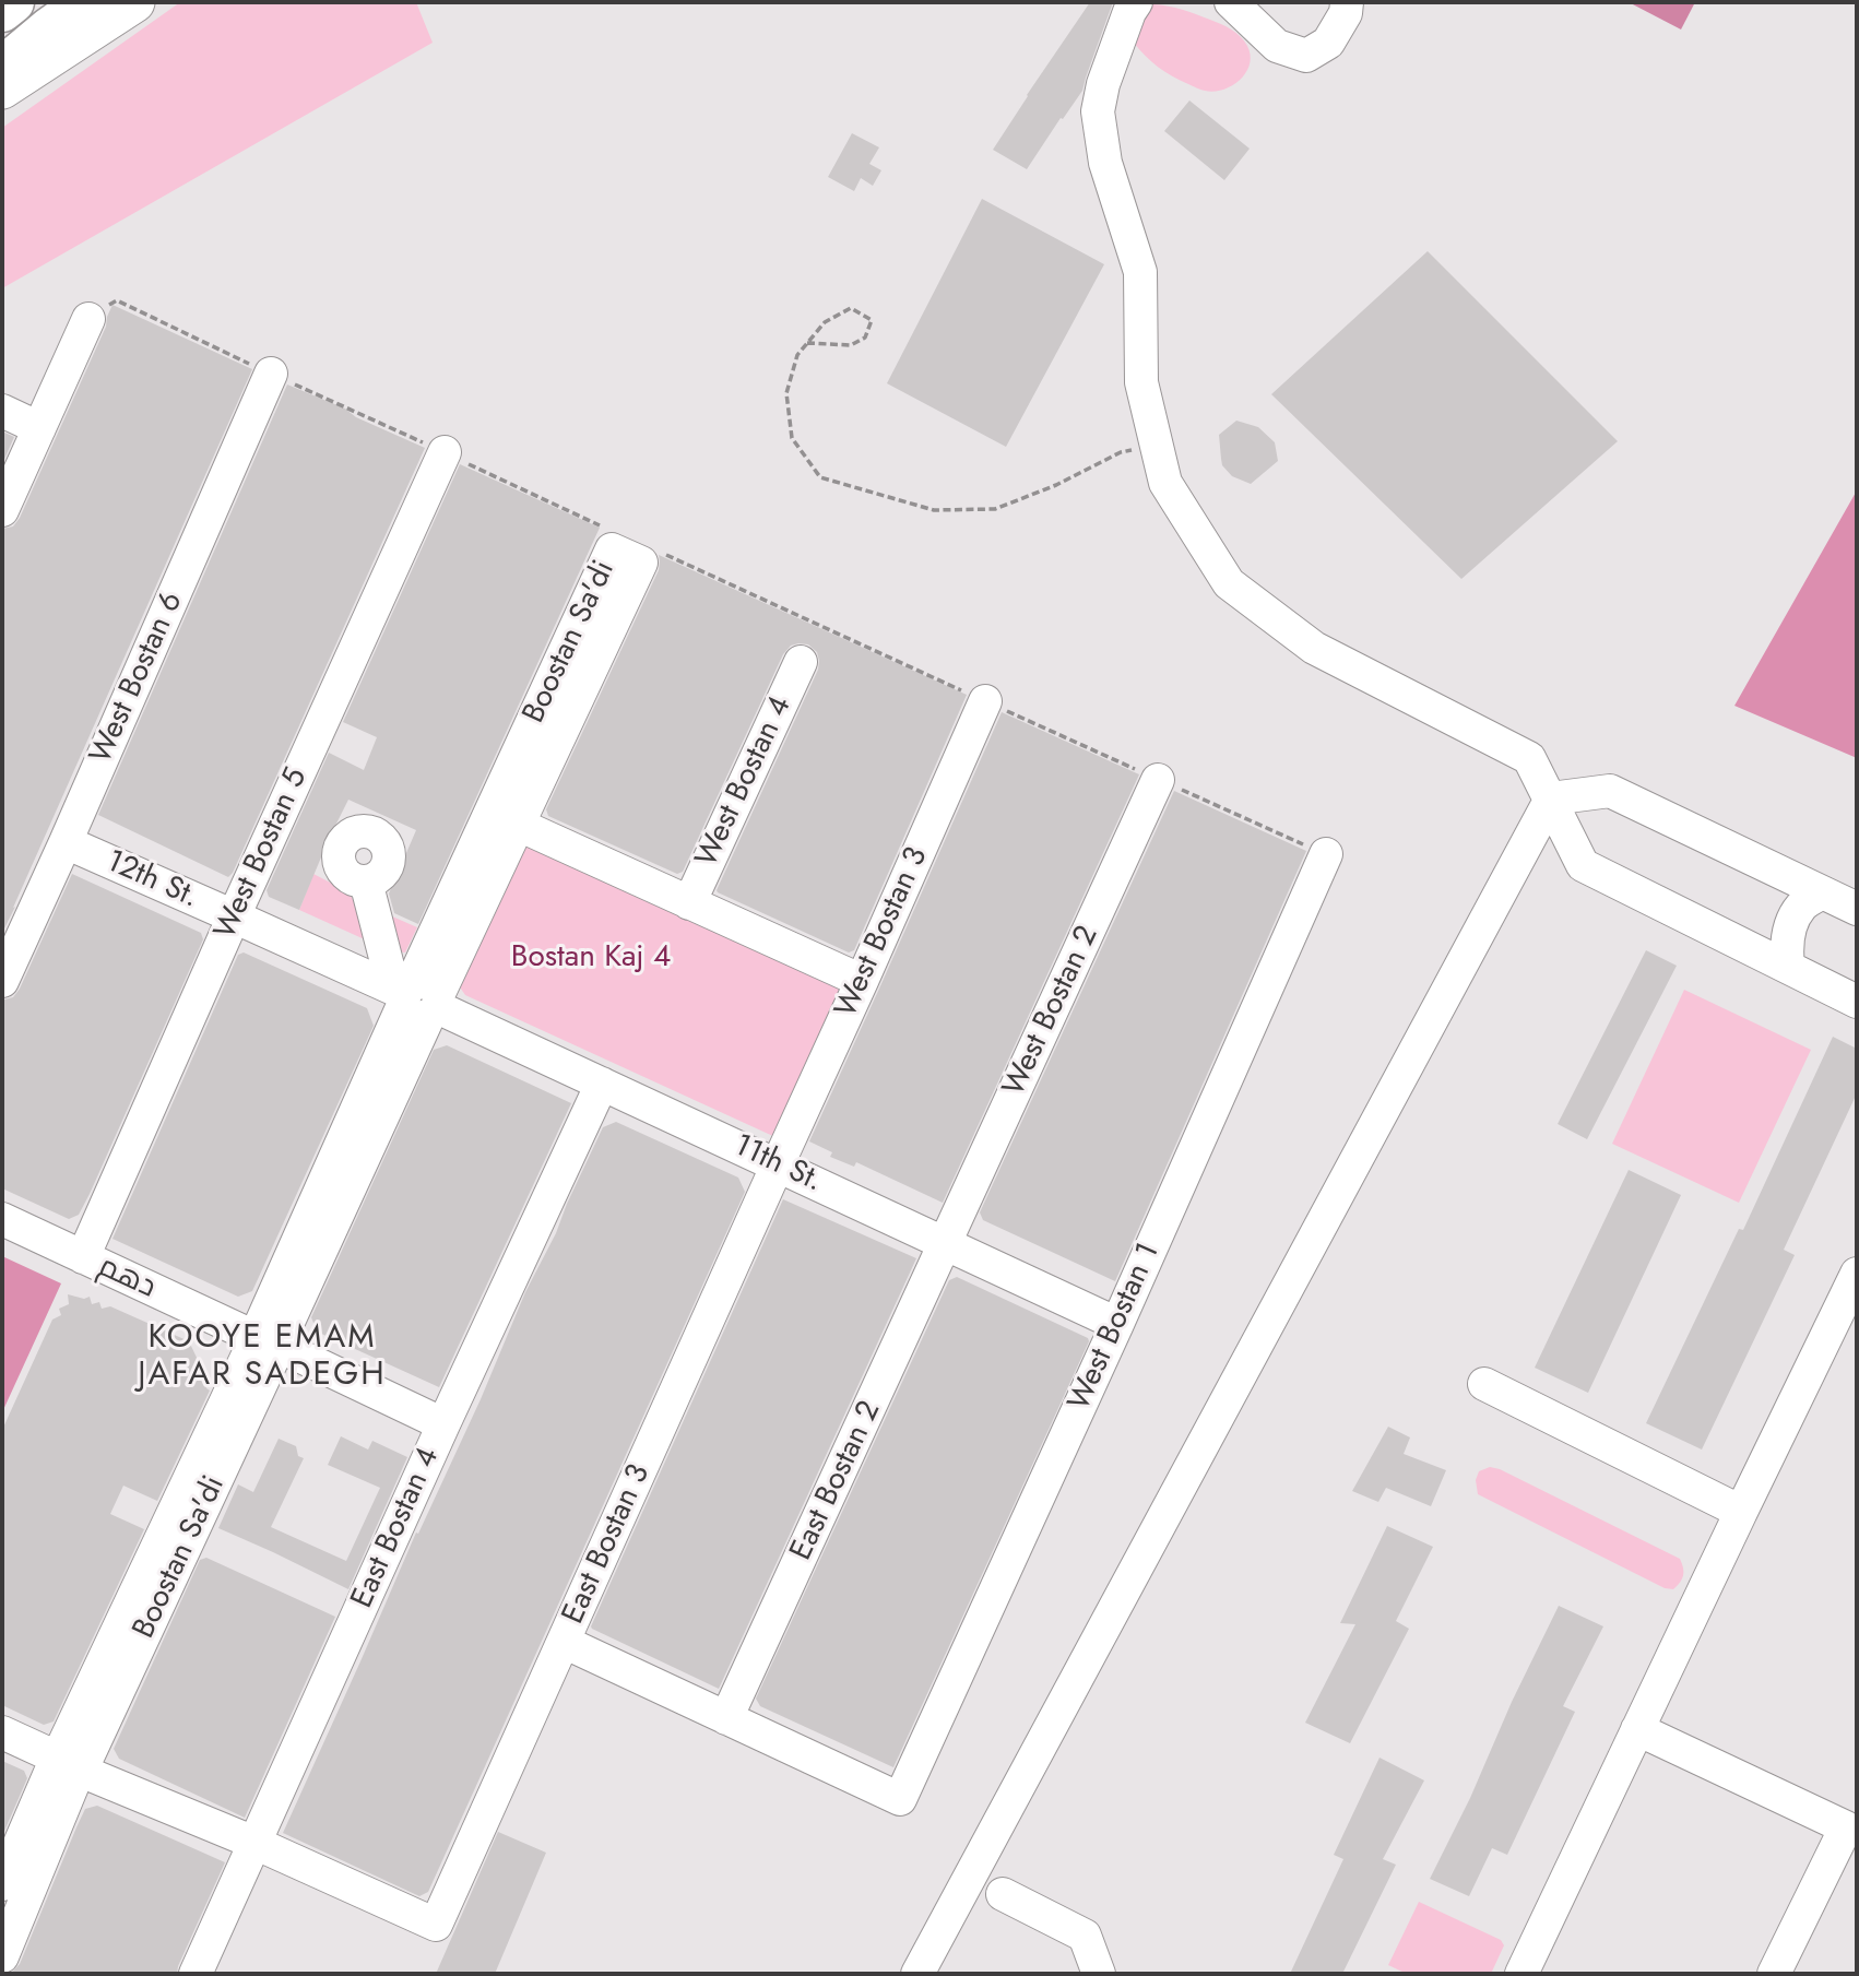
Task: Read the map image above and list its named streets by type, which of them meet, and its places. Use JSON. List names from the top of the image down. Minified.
{"streets":{"street":["Boostan Sa'di","West Bostan 6","West Bostan 4","West Bostan 5","12th St.","West Bostan 3","West Bostan 2","11th St.","دهم","West Bostan 1","East Bostan 2","East Bostan 4","East Bostan 3"]},"crossings":[["Boostan Sa'di","12th St."],["Boostan Sa'di","11th St."],["Boostan Sa'di","دهم"],["West Bostan 6","12th St."],["West Bostan 5","12th St."],["West Bostan 5","دهم"],["12th St.","11th St."],["West Bostan 3","11th St."],["West Bostan 3","East Bostan 3"],["West Bostan 2","11th St."],["West Bostan 2","East Bostan 2"],["11th St.","West Bostan 1"],["11th St.","East Bostan 2"],["11th St.","East Bostan 4"],["11th St.","East Bostan 3"],["دهم","East Bostan 4"],["West Bostan 1","East Bostan 2"],["East Bostan 4","East Bostan 3"]],"districts":["KOOYE EMAM JAFAR SADEGH"],"parks":["Bostan Kaj 4"]}
